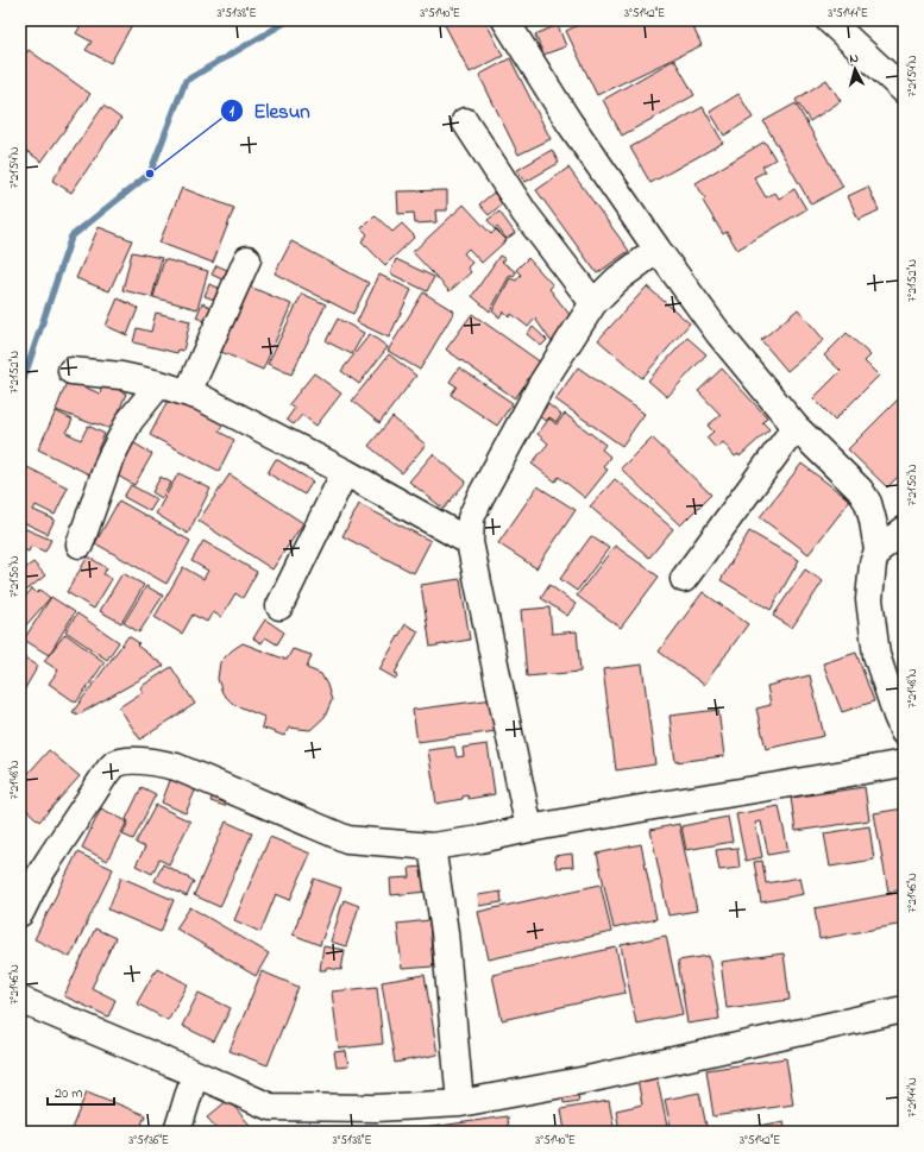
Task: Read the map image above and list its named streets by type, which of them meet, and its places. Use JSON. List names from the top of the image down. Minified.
{"places":["Elesun"],"scale_bar":"20 m","north":"top","coordinates":["3°51'38\"E","3°51'40\"E","3°51'42\"E","3°51'44\"E","7°21'54\"N","7°21'52\"N","7°21'50\"N","7°21'48\"N","7°21'46\"N","7°21'44\"N","3°51'36\"E"]}
